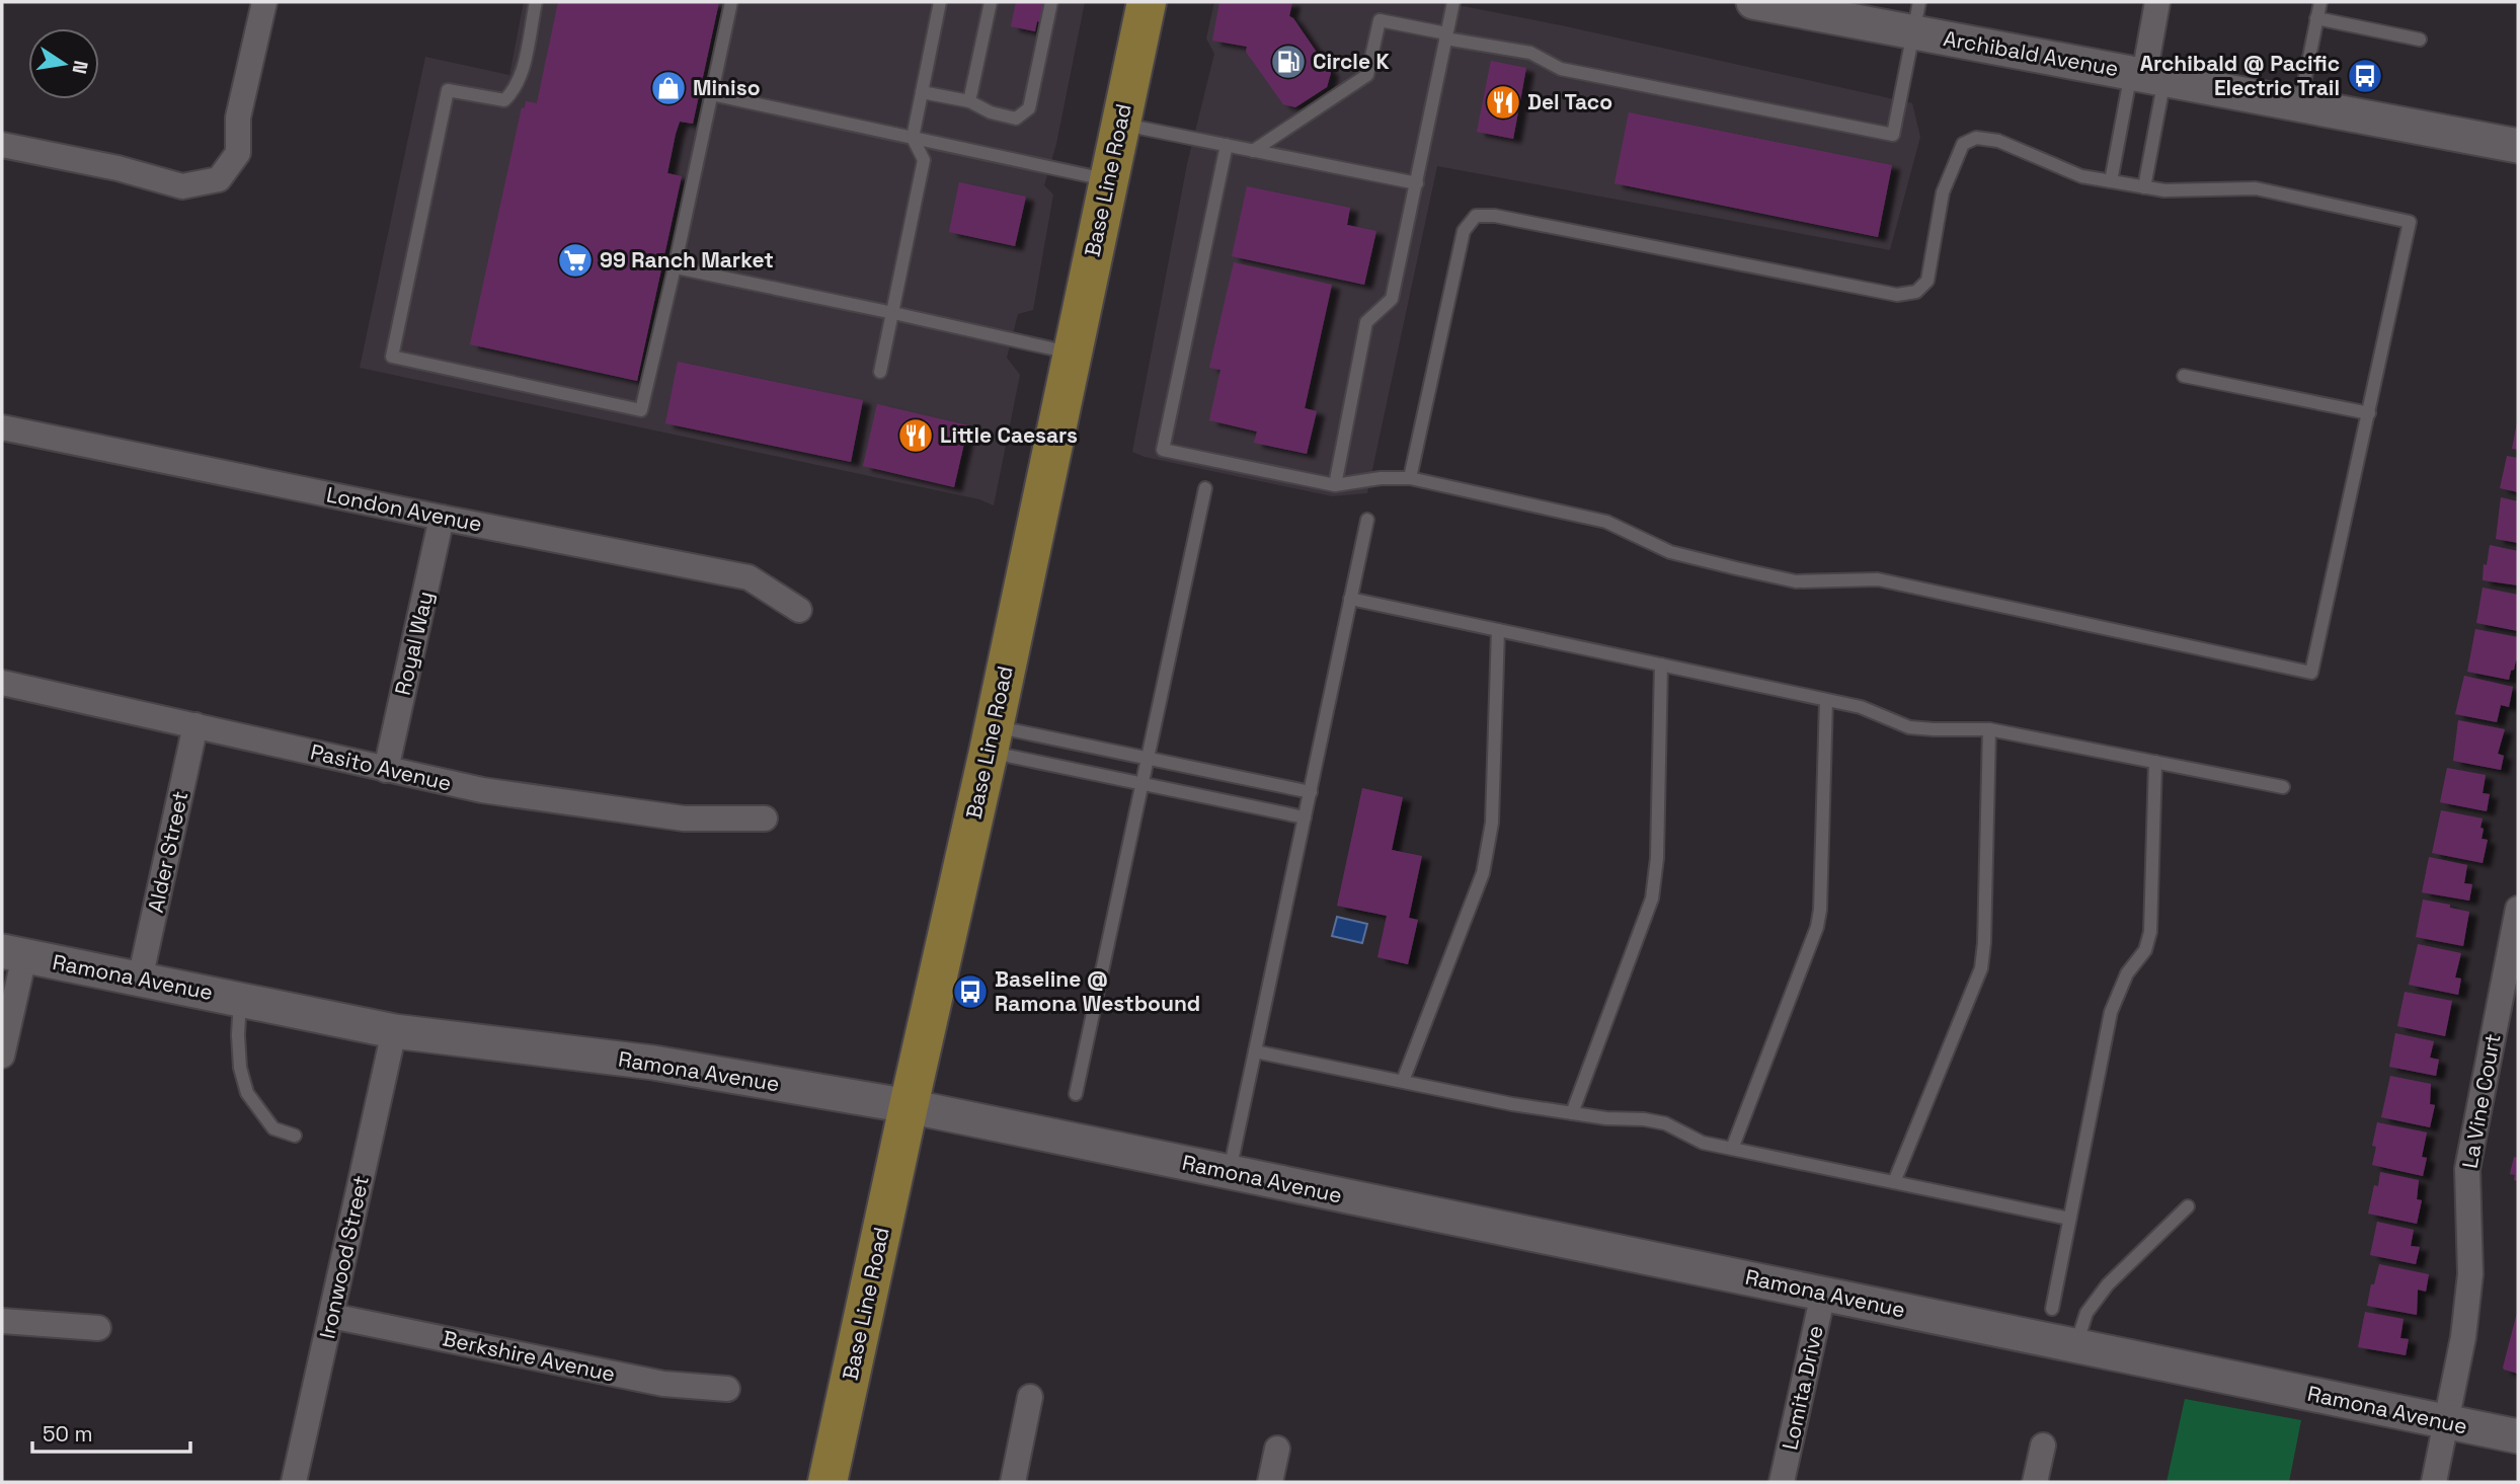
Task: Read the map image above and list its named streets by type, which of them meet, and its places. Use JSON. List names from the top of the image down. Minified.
{"streets":{"main road":["Base Line Road"],"street":["Archibald Avenue","London Avenue","Royal Way","Pasito Avenue","Alder Street","Ramona Avenue","La Vine Court","Ironwood Street","Berkshire Avenue","Lomita Drive"]},"crossings":[["Base Line Road","Ramona Avenue"],["London Avenue","Royal Way"],["Royal Way","Pasito Avenue"],["Pasito Avenue","Alder Street"],["Alder Street","Ramona Avenue"],["Ramona Avenue","La Vine Court"],["Ramona Avenue","Ironwood Street"],["Ramona Avenue","Lomita Drive"],["Ironwood Street","Berkshire Avenue"]],"places":{"fuel station":["Circle K"],"bus stop":["Archibald @ Pacific Electric Trail","Baseline @ Ramona Westbound"],"shop":["Miniso"],"restaurant":["Del Taco","Little Caesars"],"supermarket":["99 Ranch Market"]},"scale_bar":"50 m","north":"right"}
